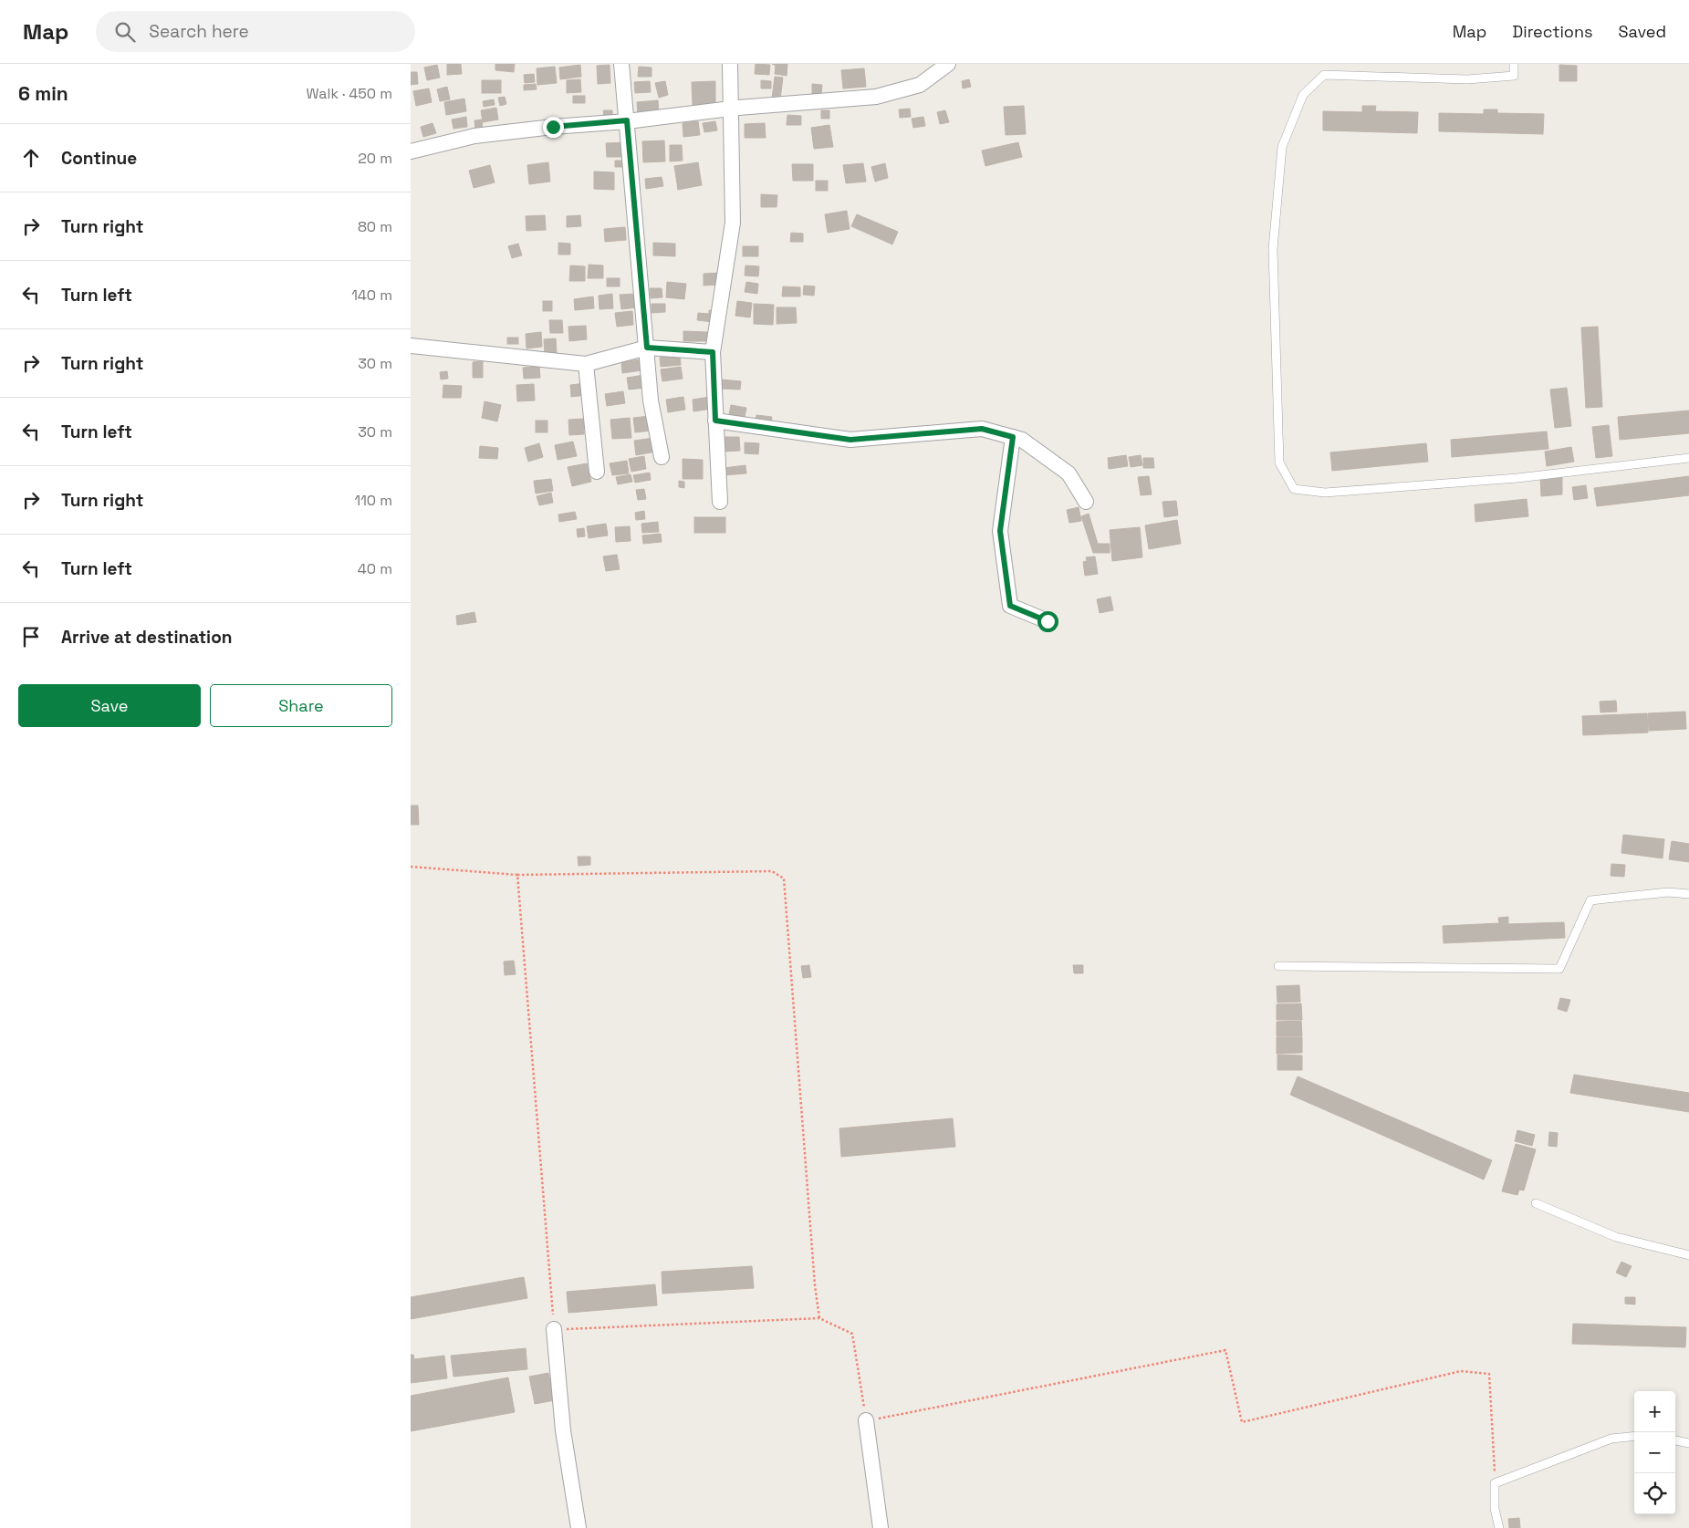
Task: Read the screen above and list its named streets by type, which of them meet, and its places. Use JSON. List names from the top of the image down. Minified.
{"page":{"header":"Map","search":"Search here","nav":["Map","Directions","Saved"],"heading":["6 min","Walk · 450 m"],"list":[["Continue","20 m"],["Turn right","80 m"],["Turn left","140 m"],["Turn right","30 m"],["Turn left","30 m"],["Turn right","110 m"],["Turn left","40 m"],"Arrive at destination"],"buttons":["Save","Share"],"map_buttons":["+","−"]}}
